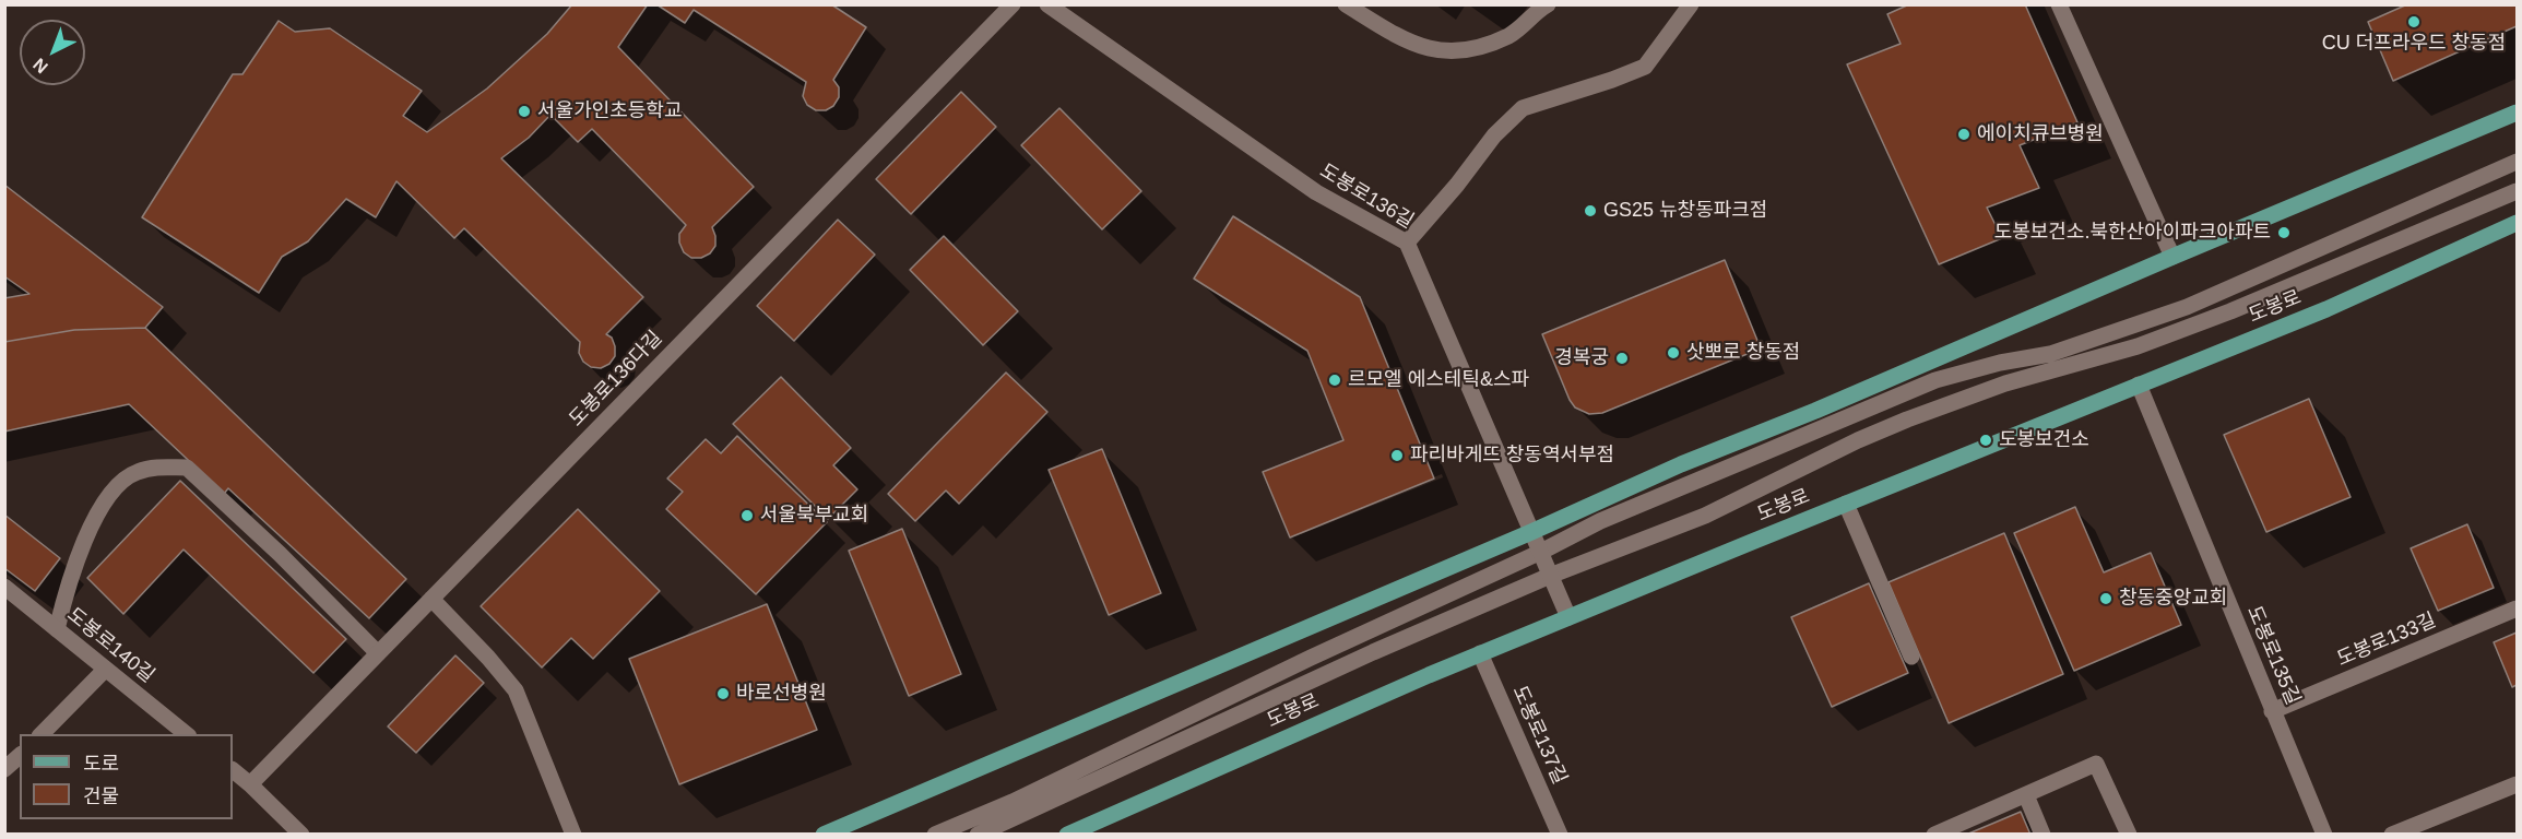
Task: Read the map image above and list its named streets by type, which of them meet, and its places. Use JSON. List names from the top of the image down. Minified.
{"streets":{"main road":["도봉로"],"street":["도봉로136길","도봉로136다길","도봉로133길","도봉로140길","도봉로135길","도봉로137길"]},"crossings":[["도봉로136길","도봉로"],["도봉로","도봉로135길"],["도봉로","도봉로137길"],["도봉로133길","도봉로135길"]],"places":["CU 더프라우드 창동점","서울가인초등학교","에이치큐브병원","GS25 뉴창동파크점","도봉보건소.북한산아이파크아파트","삿뽀로 창동점","경복궁","르모엘 에스테틱&스파","도봉보건소","파리바게뜨 창동역서부점","서울북부교회","창동중앙교회","바로선병원"],"legend":["도로","건물"],"north":"bottom left"}
